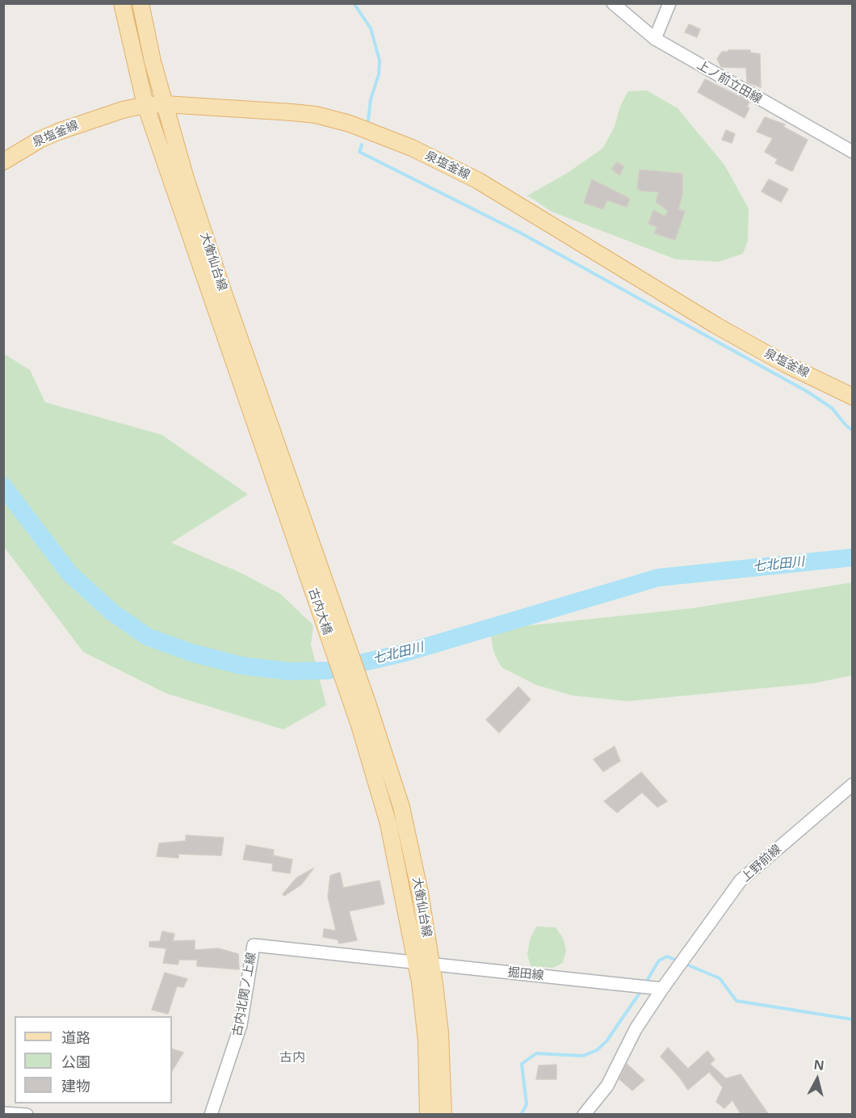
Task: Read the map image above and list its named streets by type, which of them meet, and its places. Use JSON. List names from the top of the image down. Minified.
{"streets":{"main road":["泉塩釜線","大衡仙台線","古内大橋"],"street":["上ノ前立田線","上野前線","掘田線","古内北関ノ上線"]},"crossings":[["泉塩釜線","大衡仙台線"],["大衡仙台線","古内大橋"],["大衡仙台線","掘田線"],["大衡仙台線","古内北関ノ上線"],["上野前線","掘田線"],["掘田線","古内北関ノ上線"]],"districts":["古内"],"water":["七北田川"],"legend":["道路","公園","建物"],"north":"top"}
